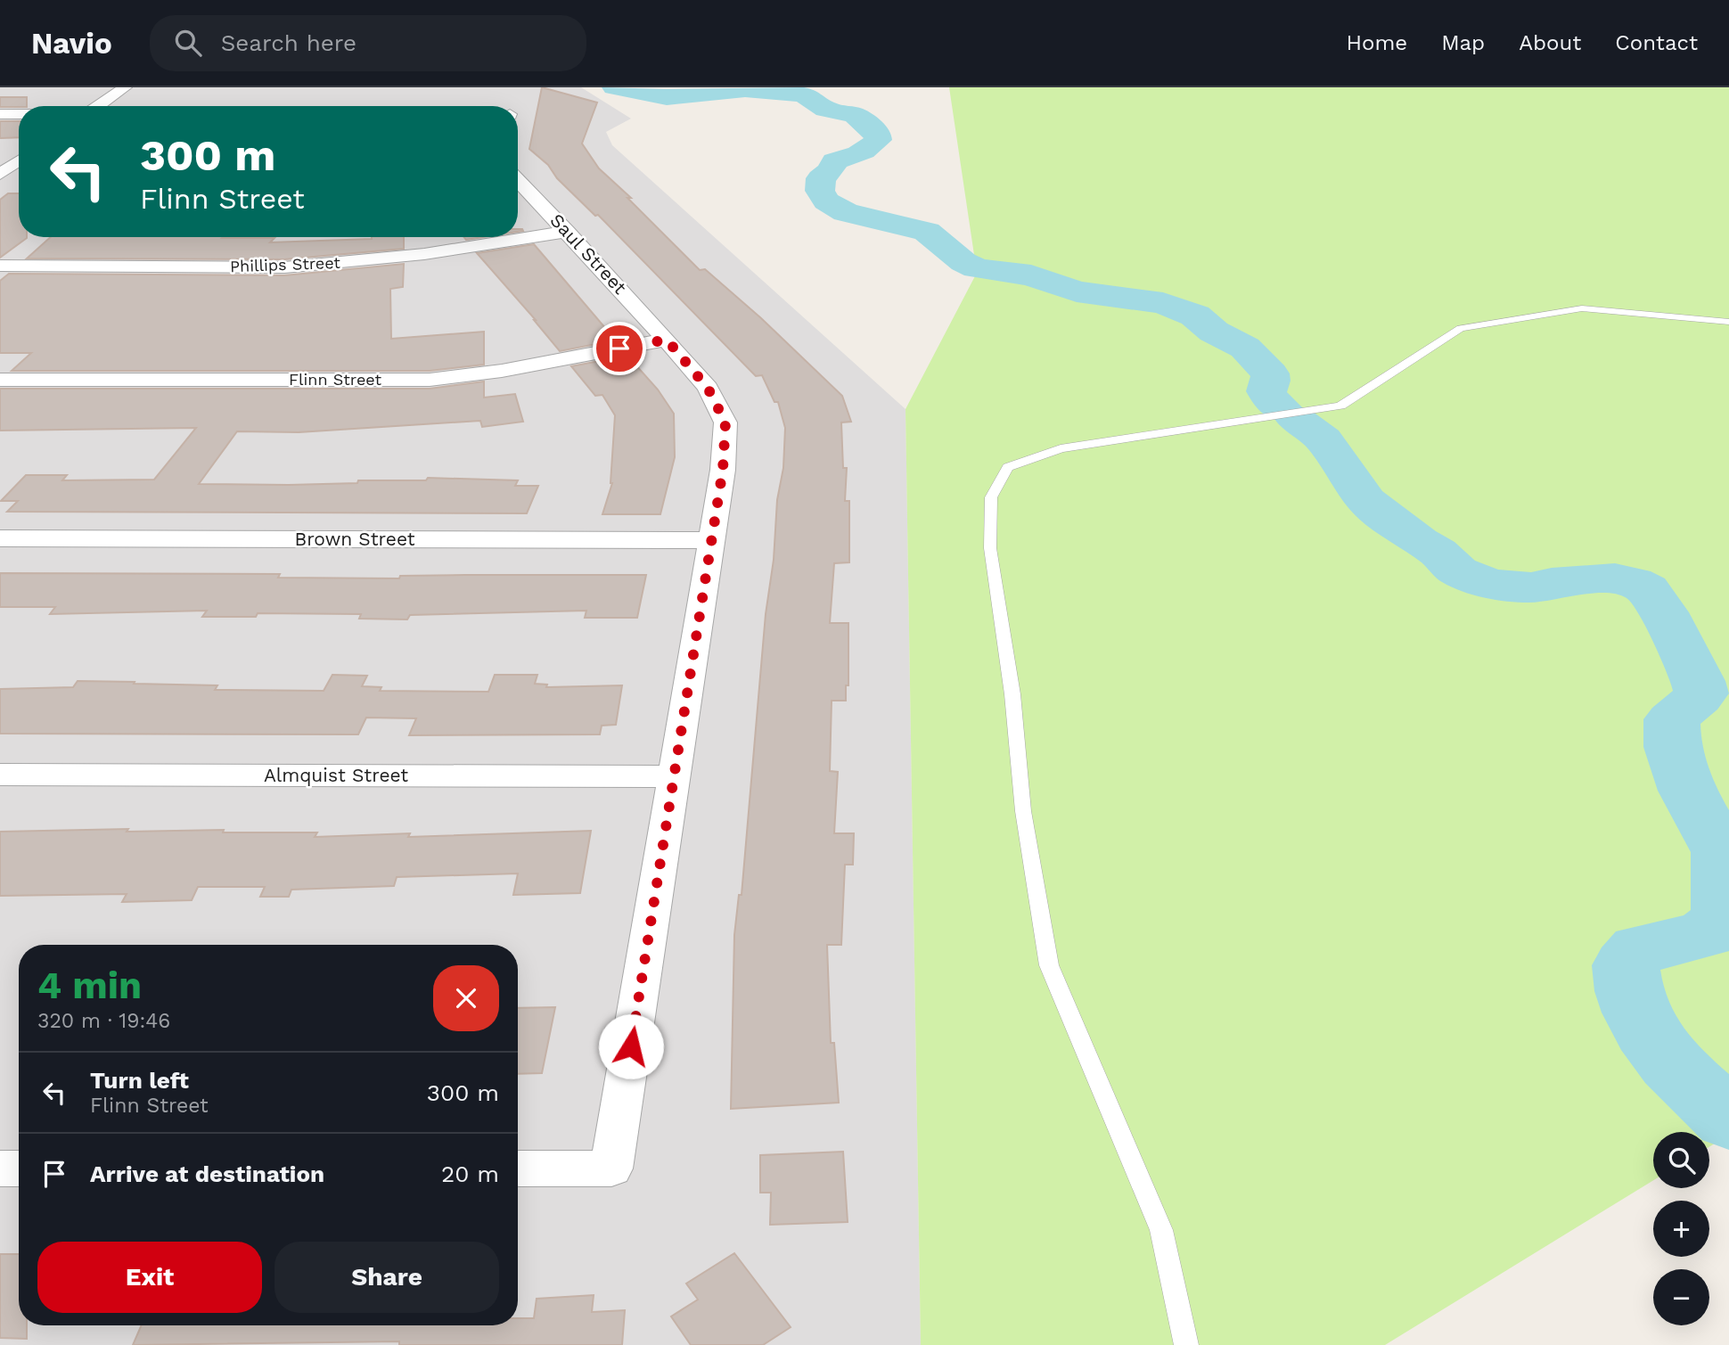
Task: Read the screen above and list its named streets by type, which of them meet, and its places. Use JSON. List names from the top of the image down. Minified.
{"streets":{"street":["Saul Street","Phillips Street","Flinn Street","Brown Street","Almquist Street"]},"crossings":[["Saul Street","Phillips Street"],["Saul Street","Flinn Street"],["Saul Street","Brown Street"],["Saul Street","Almquist Street"]],"page":{"header":"Navio","search":"Search here","nav":["Home","Map","About","Contact"],"turn":["300 m","Flinn Street"],"heading":["4 min","320 m · 19:46"],"list":[{"name":"Turn left","note":"Flinn Street","value":"300 m"},{"name":"Arrive at destination","value":"20 m"}],"map_buttons":["+","−"],"buttons":["Exit","Share"]}}
